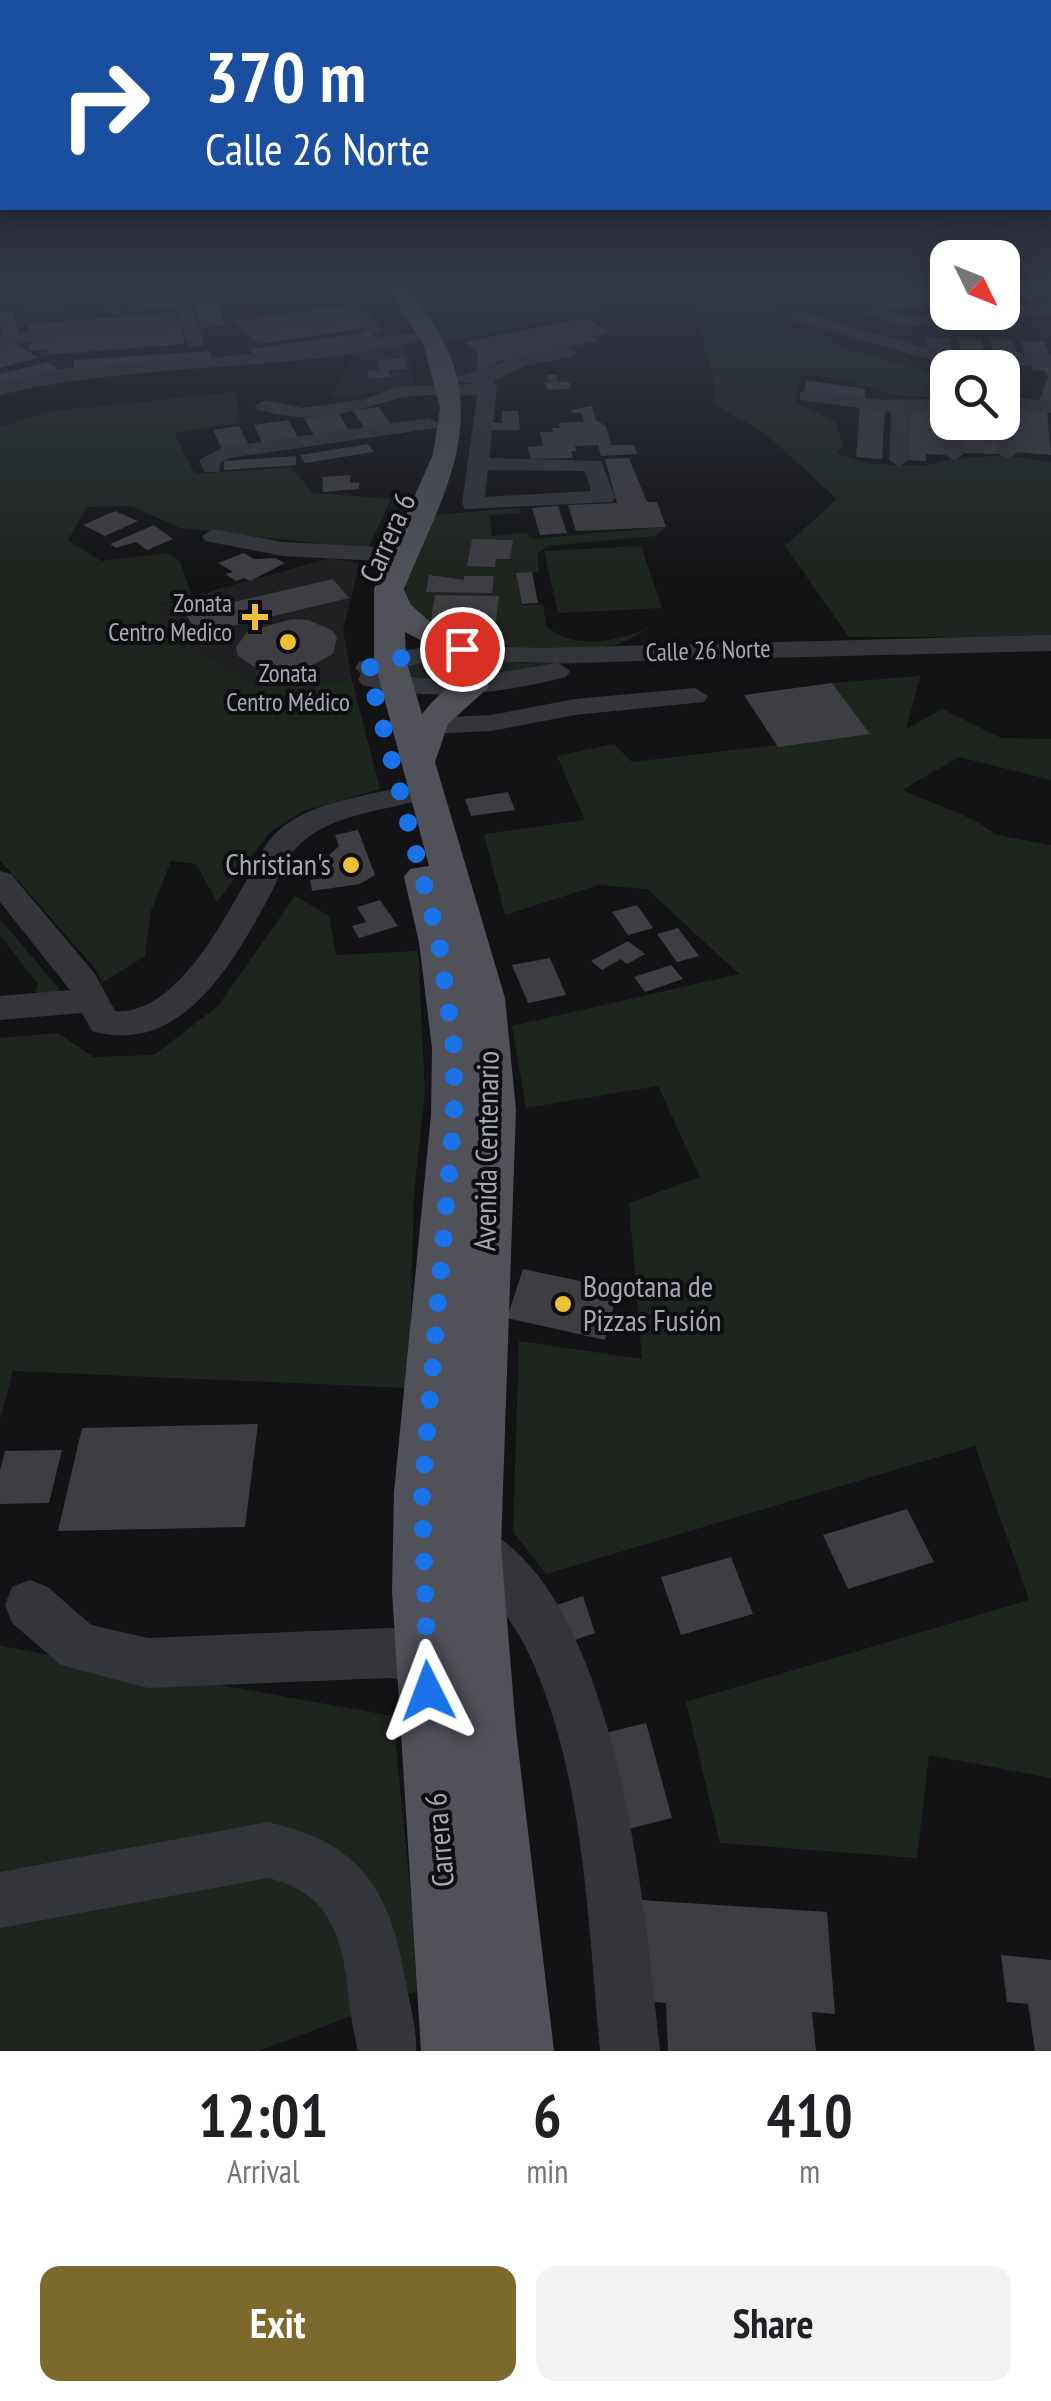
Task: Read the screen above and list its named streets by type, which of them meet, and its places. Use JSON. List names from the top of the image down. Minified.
{"streets":{"main road":["Carrera 6","Avenida Centenario"],"street":["Calle 26 Norte"]},"crossings":[["Carrera 6","Calle 26 Norte"],["Carrera 6","Avenida Centenario"]],"places":{"health":["Zonata Centro Medico"],"other":["Zonata Centro Médico","Christian's","Bogotana de Pizzas Fusión"]},"north":"bottom right","page":{"turn":["370 m","Calle 26 Norte"],"eta":["12:01","Arrival","6","min","410","m"],"buttons":["Exit","Share"]}}
